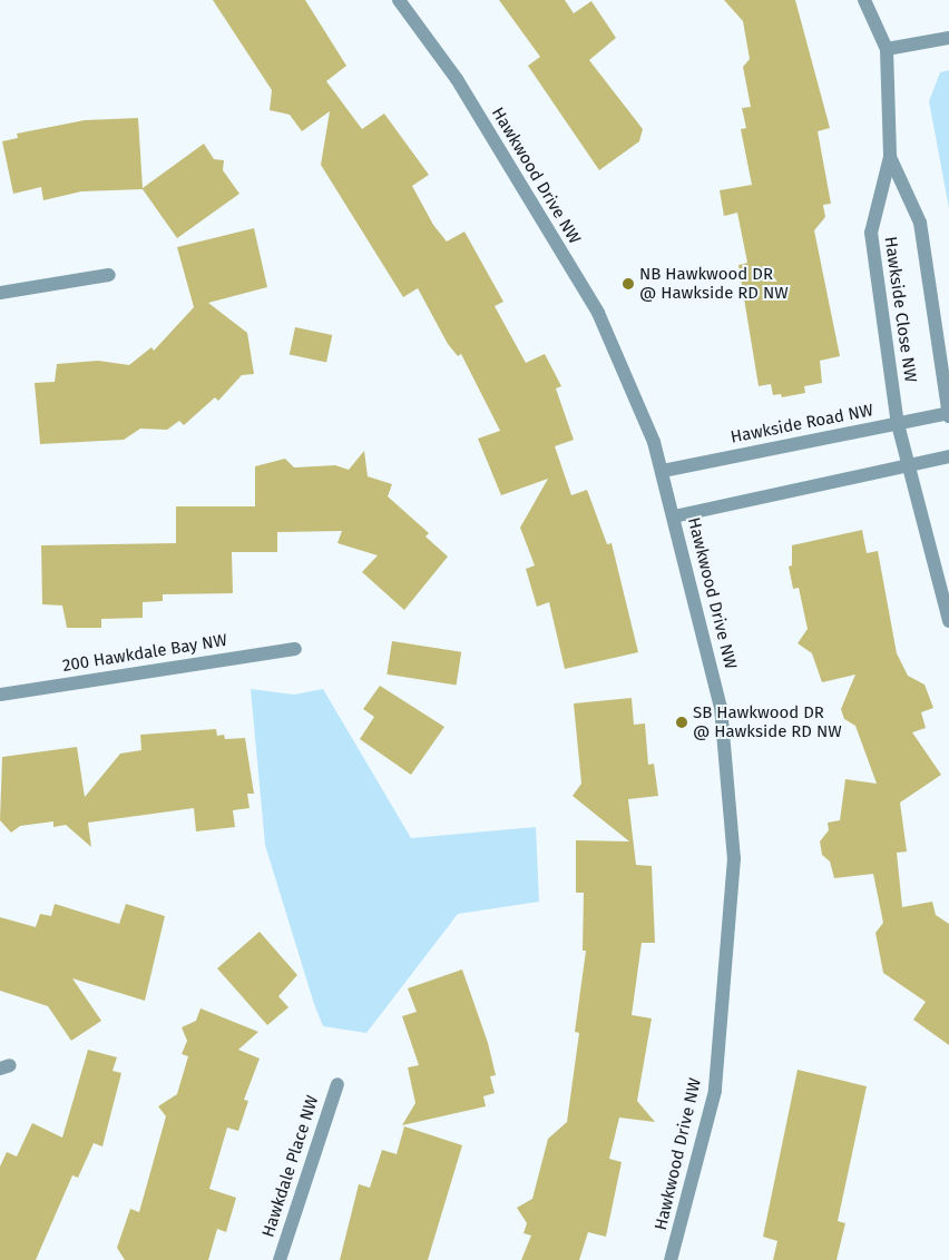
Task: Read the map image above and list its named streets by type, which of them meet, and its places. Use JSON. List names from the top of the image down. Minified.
{"streets":{"street":["Hawkwood Drive NW","Hawkside Close NW","Hawkside Road NW","200 Hawkdale Bay NW","Hawkdale Place NW"]},"crossings":[["Hawkwood Drive NW","Hawkside Road NW"],["Hawkside Close NW","Hawkside Road NW"]],"places":["NB Hawkwood DR @ Hawkside RD NW","SB Hawkwood DR @ Hawkside RD NW"]}
